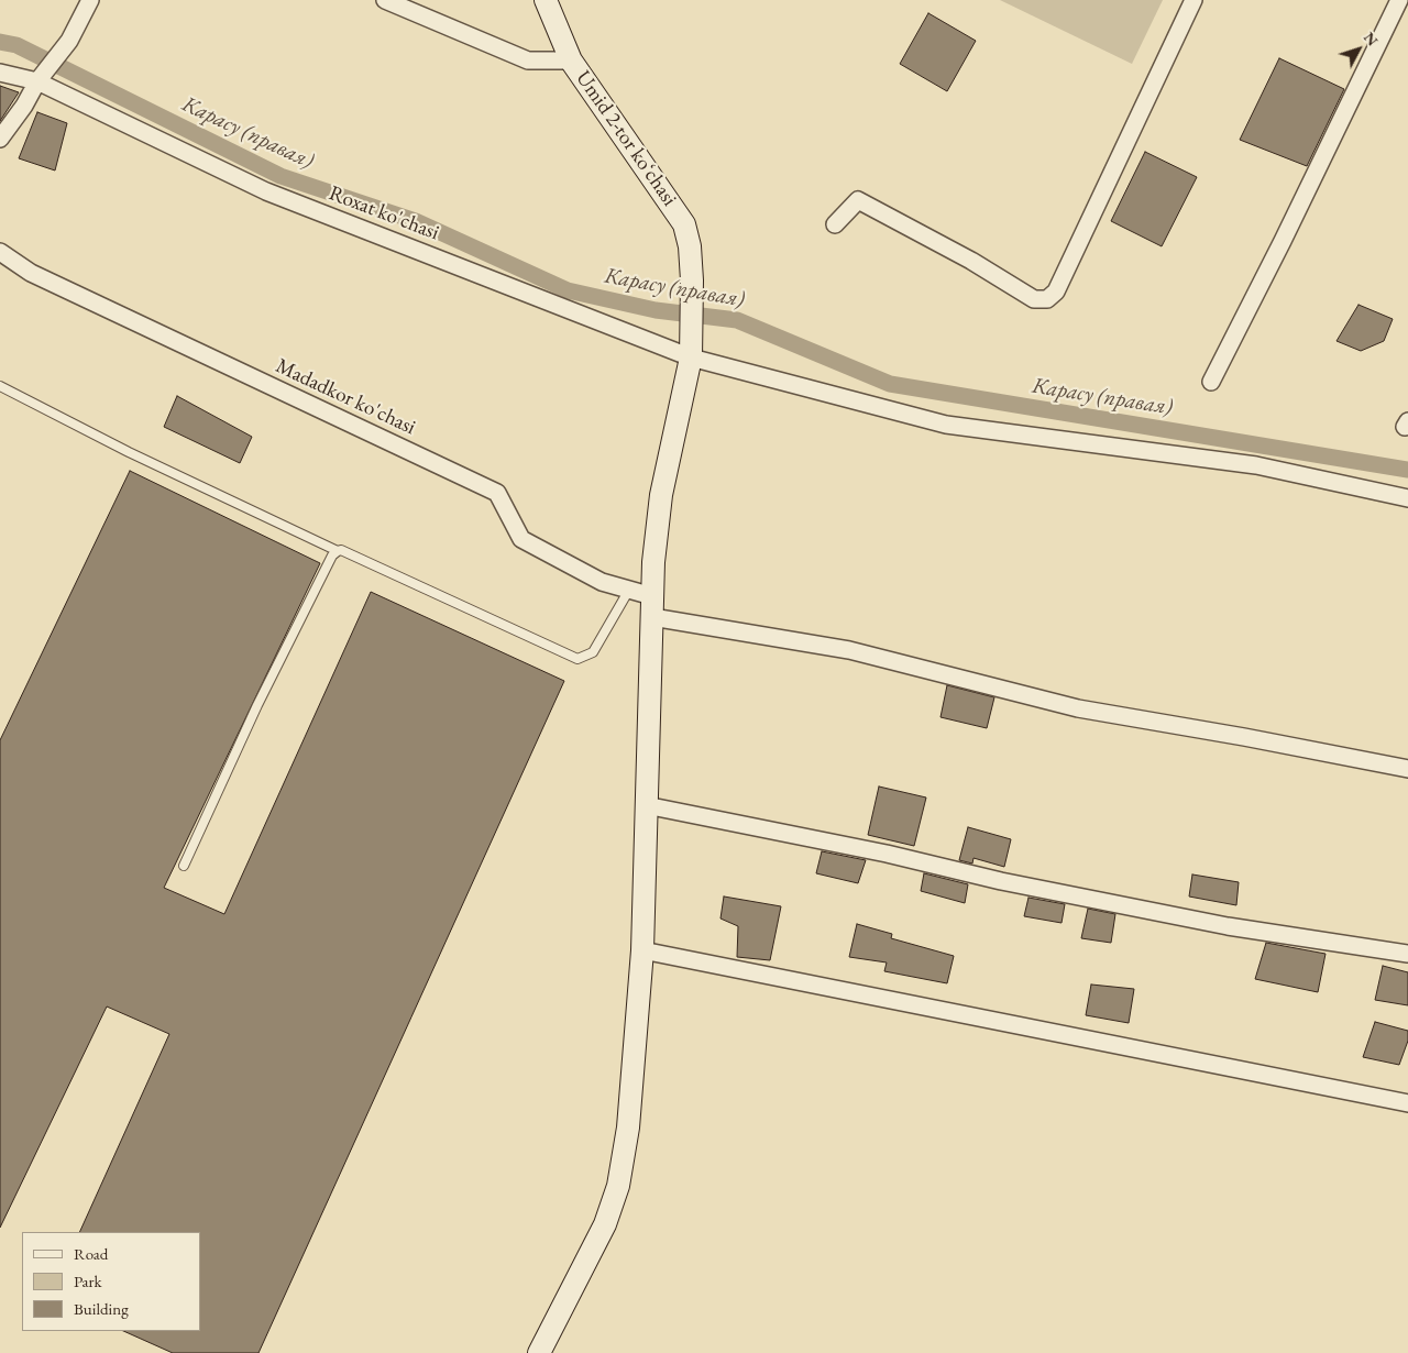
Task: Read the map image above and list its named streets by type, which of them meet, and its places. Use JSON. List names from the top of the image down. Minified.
{"streets":{"main road":["Umid 2-tor koʻchasi"],"street":["Roxat ko'chasi","Madadkor ko'chasi"]},"crossings":[["Umid 2-tor koʻchasi","Roxat ko'chasi"],["Umid 2-tor koʻchasi","Madadkor ko'chasi"]],"water":["Карасу (правая)"],"legend":["Road","Park","Building"],"north":"top right"}
